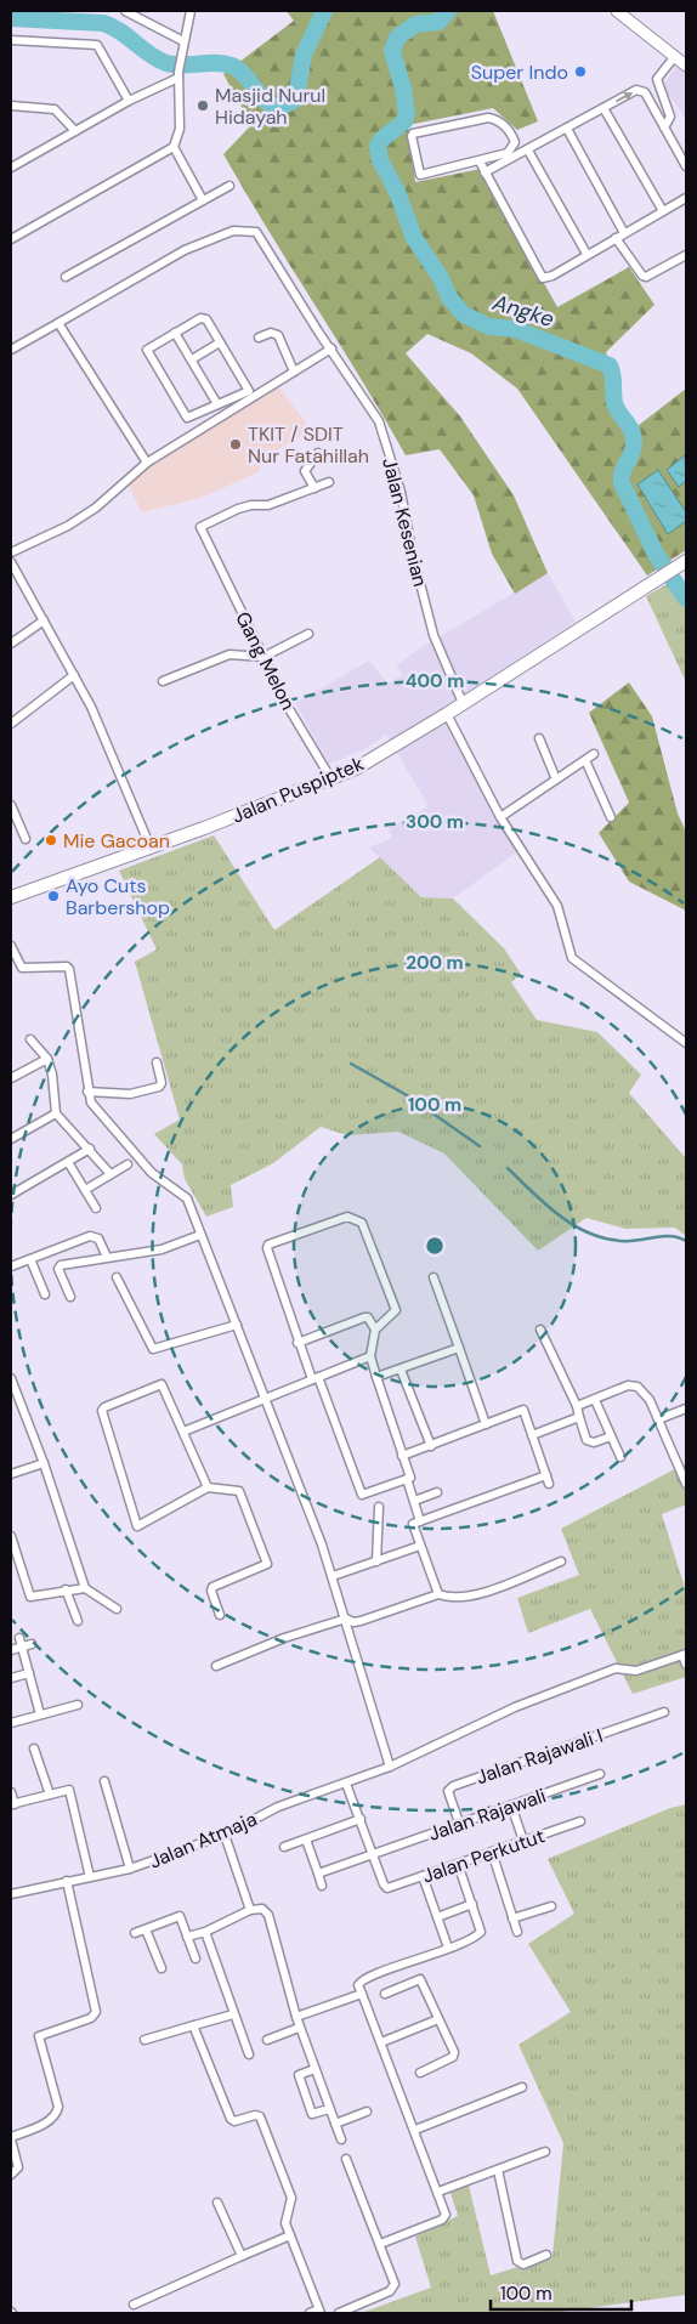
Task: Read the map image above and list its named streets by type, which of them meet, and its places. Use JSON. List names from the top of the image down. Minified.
{"streets":{"main road":["Jalan Puspiptek"],"street":["Jalan Kesenian","Gang Melon","Jalan Rajawali I","Jalan Rajawali","Jalan Atmaja","Jalan Perkutut"]},"crossings":[["Jalan Kesenian","Jalan Puspiptek"],["Gang Melon","Jalan Puspiptek"],["Jalan Rajawali I","Jalan Rajawali"],["Jalan Rajawali","Jalan Perkutut"]],"water":["Angke"],"places":["Super Indo","Masjid Nurul Hidayah","TKIT / SDIT Nur Fatahillah","Mie Gacoan","Ayo Cuts Barbershop"],"scale_bar":"100 m","rings":["400 m","300 m","200 m","100 m"]}
